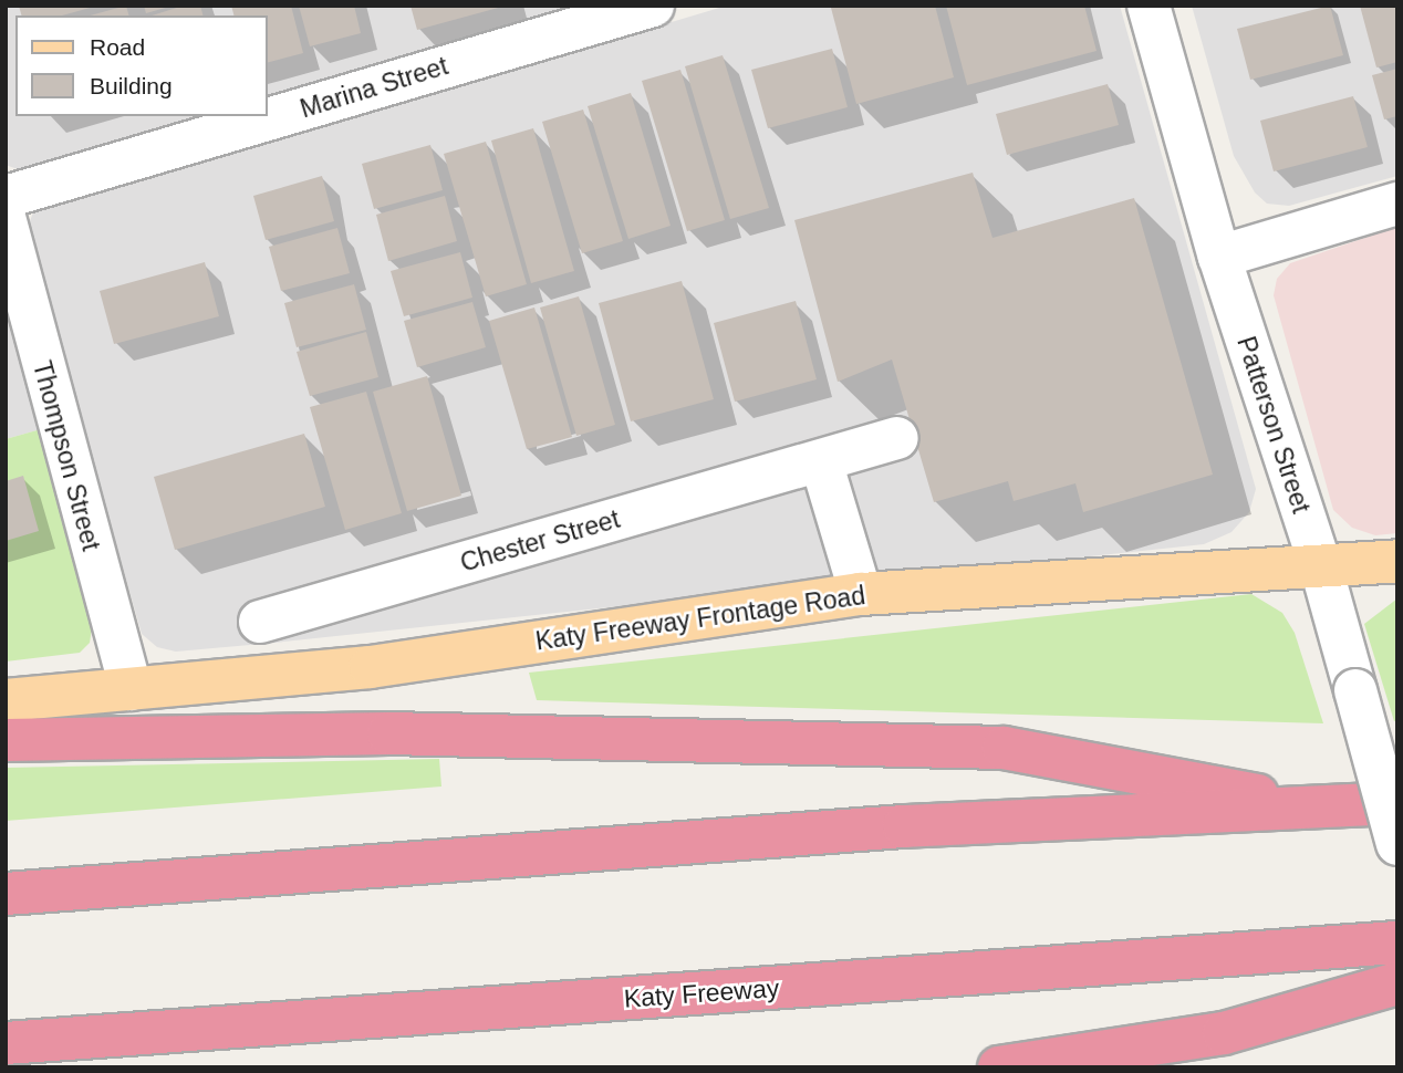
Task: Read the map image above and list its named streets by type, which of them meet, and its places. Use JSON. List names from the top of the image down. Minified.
{"streets":{"highway":["Katy Freeway"],"main road":["Katy Freeway Frontage Road"],"street":["Marina Street","Patterson Street","Thompson Street","Chester Street"]},"crossings":[["Patterson Street","Katy Freeway Frontage Road"],["Thompson Street","Katy Freeway Frontage Road"]],"legend":["Road","Building"]}
